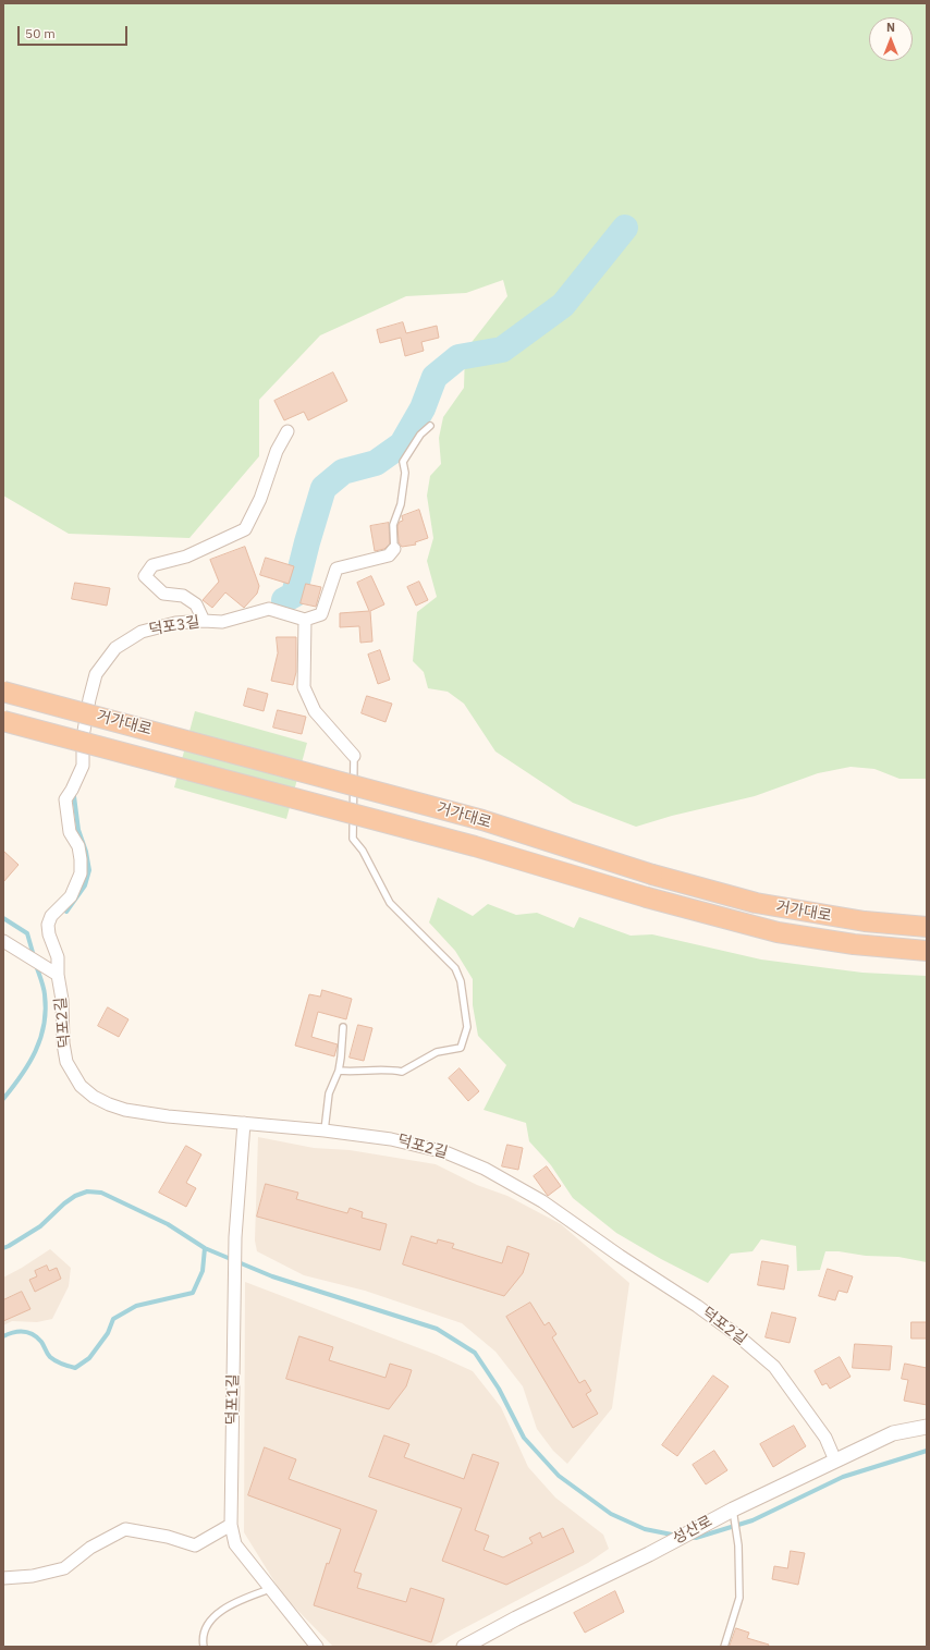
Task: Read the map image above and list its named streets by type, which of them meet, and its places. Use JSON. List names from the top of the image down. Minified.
{"streets":{"highway":["거가대로"],"street":["덕포3길","덕포2길","덕포1길","성산로"]},"crossings":[["덕포3길","덕포2길"],["덕포2길","덕포1길"],["덕포2길","성산로"]],"scale_bar":"50 m","north":"top"}
